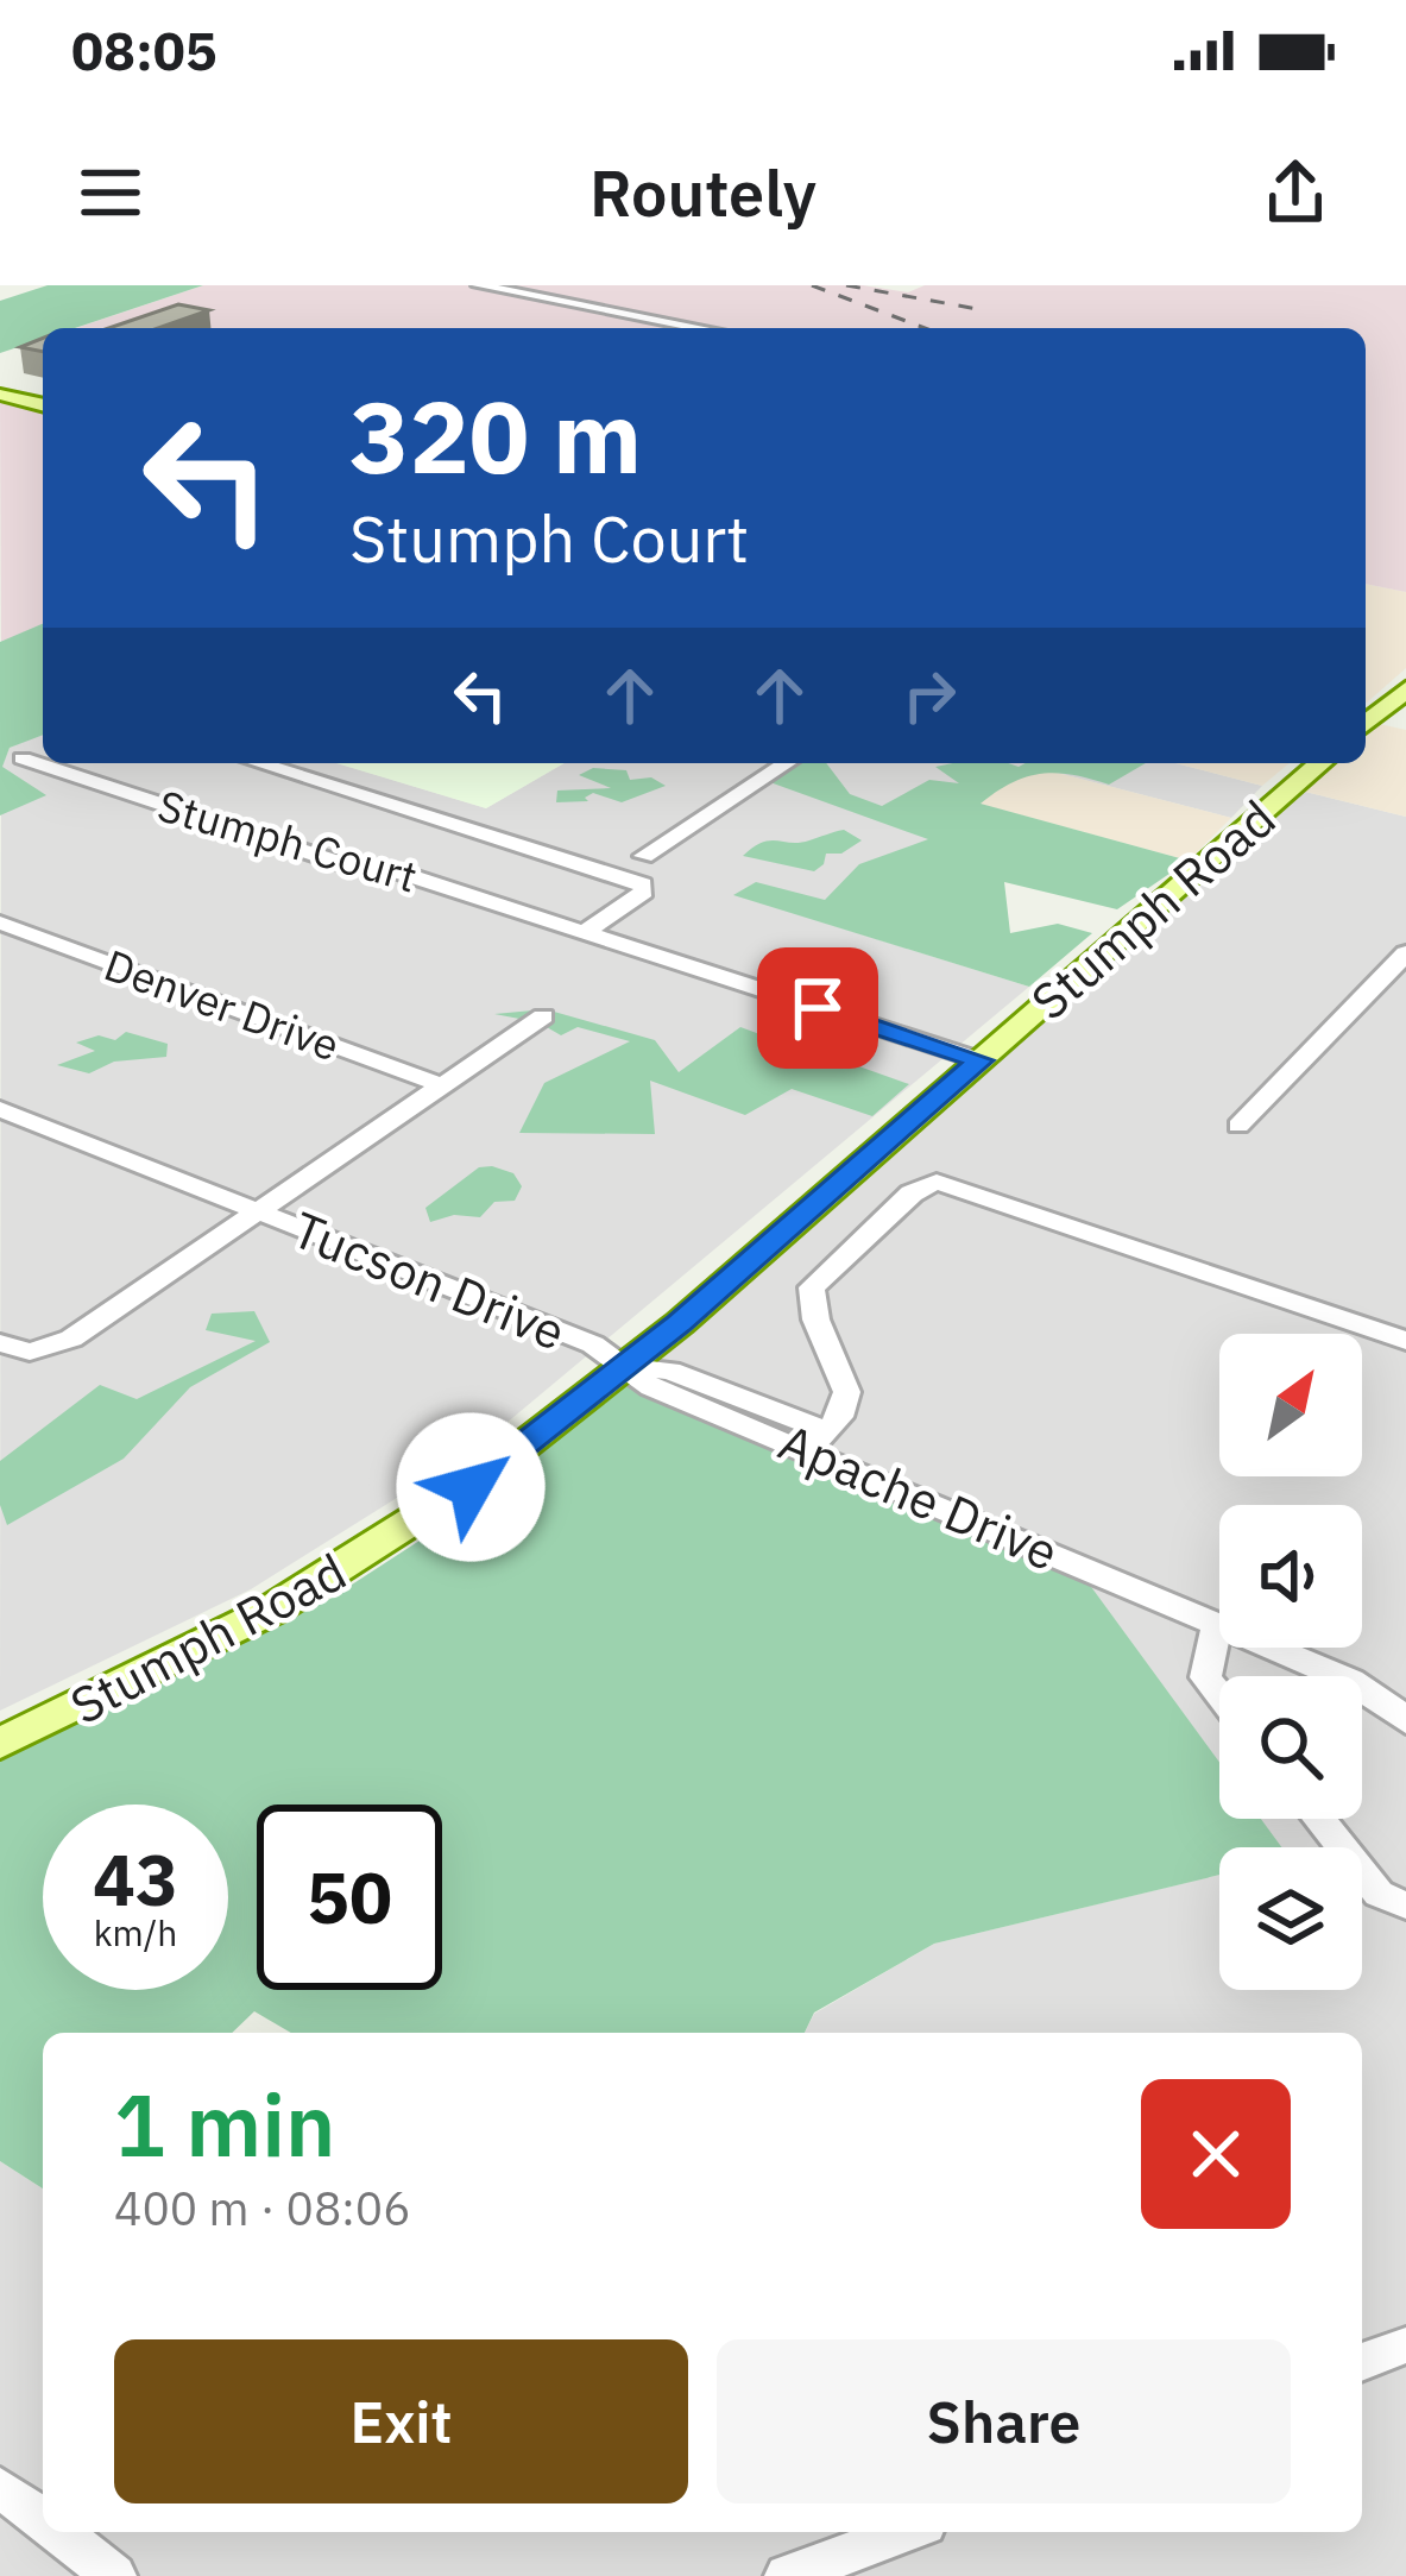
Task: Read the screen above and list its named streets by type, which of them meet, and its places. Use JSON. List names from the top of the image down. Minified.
{"streets":{"main road":["Stumph Road"],"street":["Stumph Court","Denver Drive","Tucson Drive","Apache Drive"]},"crossings":[["Stumph Court","Stumph Road"],["Stumph Road","Tucson Drive"],["Stumph Road","Apache Drive"],["Tucson Drive","Apache Drive"]],"north":"top right","page":{"status":"08:05","header":"Routely","turn":["320 m","Stumph Court"],"speed":"43 km/h","limit":"50","heading":["1 min","400 m · 08:06"],"buttons":["Exit","Share"]}}
